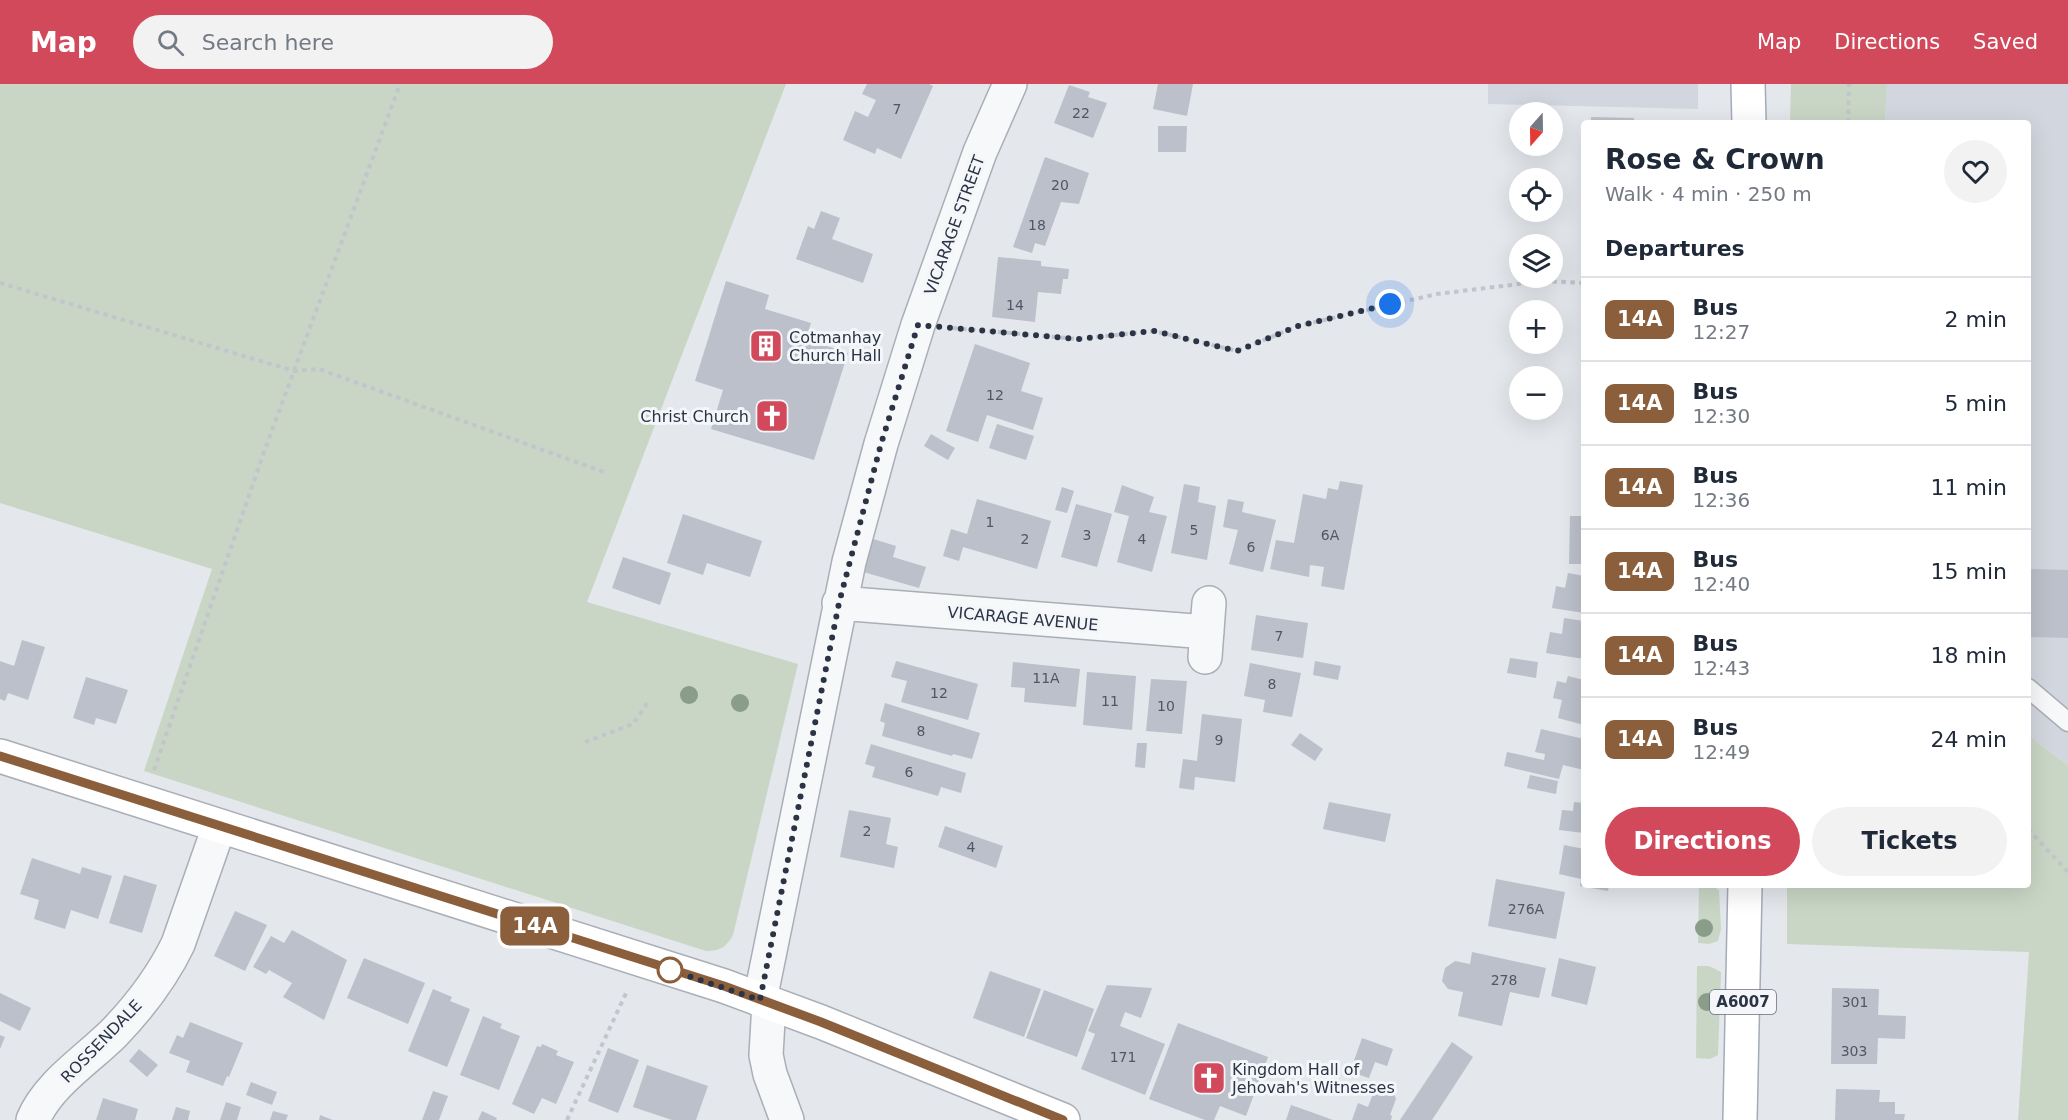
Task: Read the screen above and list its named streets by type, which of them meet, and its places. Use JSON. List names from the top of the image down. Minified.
{"streets":{"street":["VICARAGE STREET","VICARAGE AVENUE","A6007","ROSSENDALE"]},"crossings":[["VICARAGE STREET","VICARAGE AVENUE"]],"places":{"building":["Cotmanhay Church Hall"],"church":["Christ Church","Kingdom Hall of Jehovah's Witnesses"]},"lines":["bus line 14A"],"house_numbers":["7","22","20","18","14","12","1","5","3","6A","2","4","6","7","11A","8","12","11","10","8","9","6","2","4","276A","278","301","303","171"],"north":"bottom","page":{"header":"Map","search":"Search here","nav":["Map","Directions","Saved"],"on_map":"14A","map_buttons":["+","−"],"heading":[["Rose & Crown","Walk · 4 min · 250 m"],"Departures"],"list":[{"mark":"14A","name":"Bus","note":"12:27","value":"2 min"},{"mark":"14A","name":"Bus","note":"12:30","value":"5 min"},{"mark":"14A","name":"Bus","note":"12:36","value":"11 min"},{"mark":"14A","name":"Bus","note":"12:40","value":"15 min"},{"mark":"14A","name":"Bus","note":"12:43","value":"18 min"},{"mark":"14A","name":"Bus","note":"12:49","value":"24 min"}],"buttons":["Directions","Tickets"]}}
